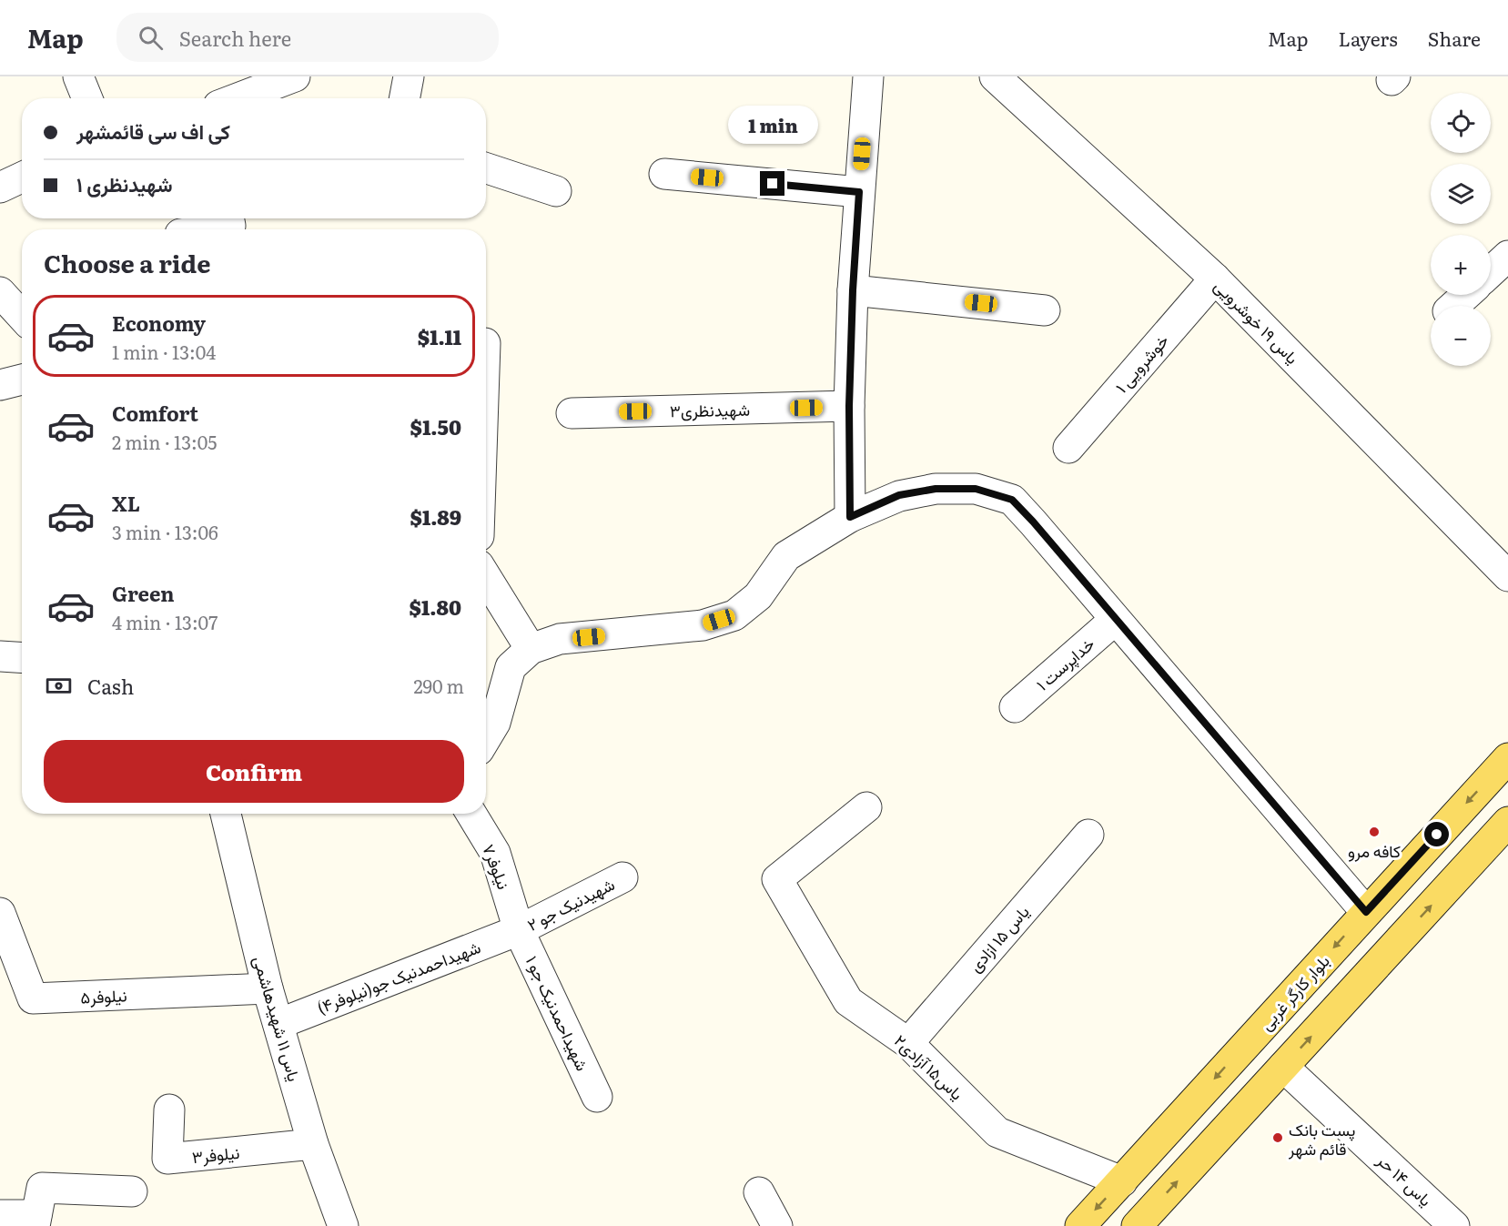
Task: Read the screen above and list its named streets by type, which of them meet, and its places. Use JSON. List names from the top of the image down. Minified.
{"streets":{"main road":["بلوار کارگر غربی"],"street":["یاس ۱۹ خوشرویی","خوشرویی ۱","شهیدنظری۳","خداپرست ۱","نیلوفر۷","شهیدنیک جو ۲","یاس ۱۵ ازادی","شهیداحمدنیک جو(نیلوفر۴)","نیلوفر۵","شهیداحمدنیک جو ۱","یاس ۱۱ شهیدهاشمی","یاس۱۵ آزادی۲","نیلوفر۳","یاس ۱۴ حر"]},"crossings":[["یاس ۱۹ خوشرویی","خوشرویی ۱"],["نیلوفر۷","شهیدنیک جو ۲"],["نیلوفر۷","شهیداحمدنیک جو(نیلوفر۴)"],["نیلوفر۷","شهیداحمدنیک جو ۱"],["شهیدنیک جو ۲","شهیداحمدنیک جو(نیلوفر۴)"],["شهیدنیک جو ۲","شهیداحمدنیک جو ۱"],["یاس ۱۵ ازادی","یاس۱۵ آزادی۲"],["شهیداحمدنیک جو(نیلوفر۴)","شهیداحمدنیک جو ۱"],["شهیداحمدنیک جو(نیلوفر۴)","یاس ۱۱ شهیدهاشمی"],["بلوار کارگر غربی","یاس۱۵ آزادی۲"],["نیلوفر۵","یاس ۱۱ شهیدهاشمی"],["یاس ۱۱ شهیدهاشمی","نیلوفر۳"]],"places":["کافه مرو","پست بانک قائم شهر"],"page":{"header":"Map","search":"Search here","nav":["Map","Layers","Share"],"map_buttons":["+","−"],"banner":["کی اف سی قائمشهر","شهیدنظری ۱"],"bubble":"1 min","heading":"Choose a ride","list":[{"name":"Economy","note":"1 min · 13:04","value":"$1.11"},{"name":"Comfort","note":"2 min · 13:05","value":"$1.50"},{"name":"XL","note":"3 min · 13:06","value":"$1.89"},{"name":"Green","note":"4 min · 13:07","value":"$1.80"}],"pay":["Cash","290 m"],"buttons":"Confirm"}}
